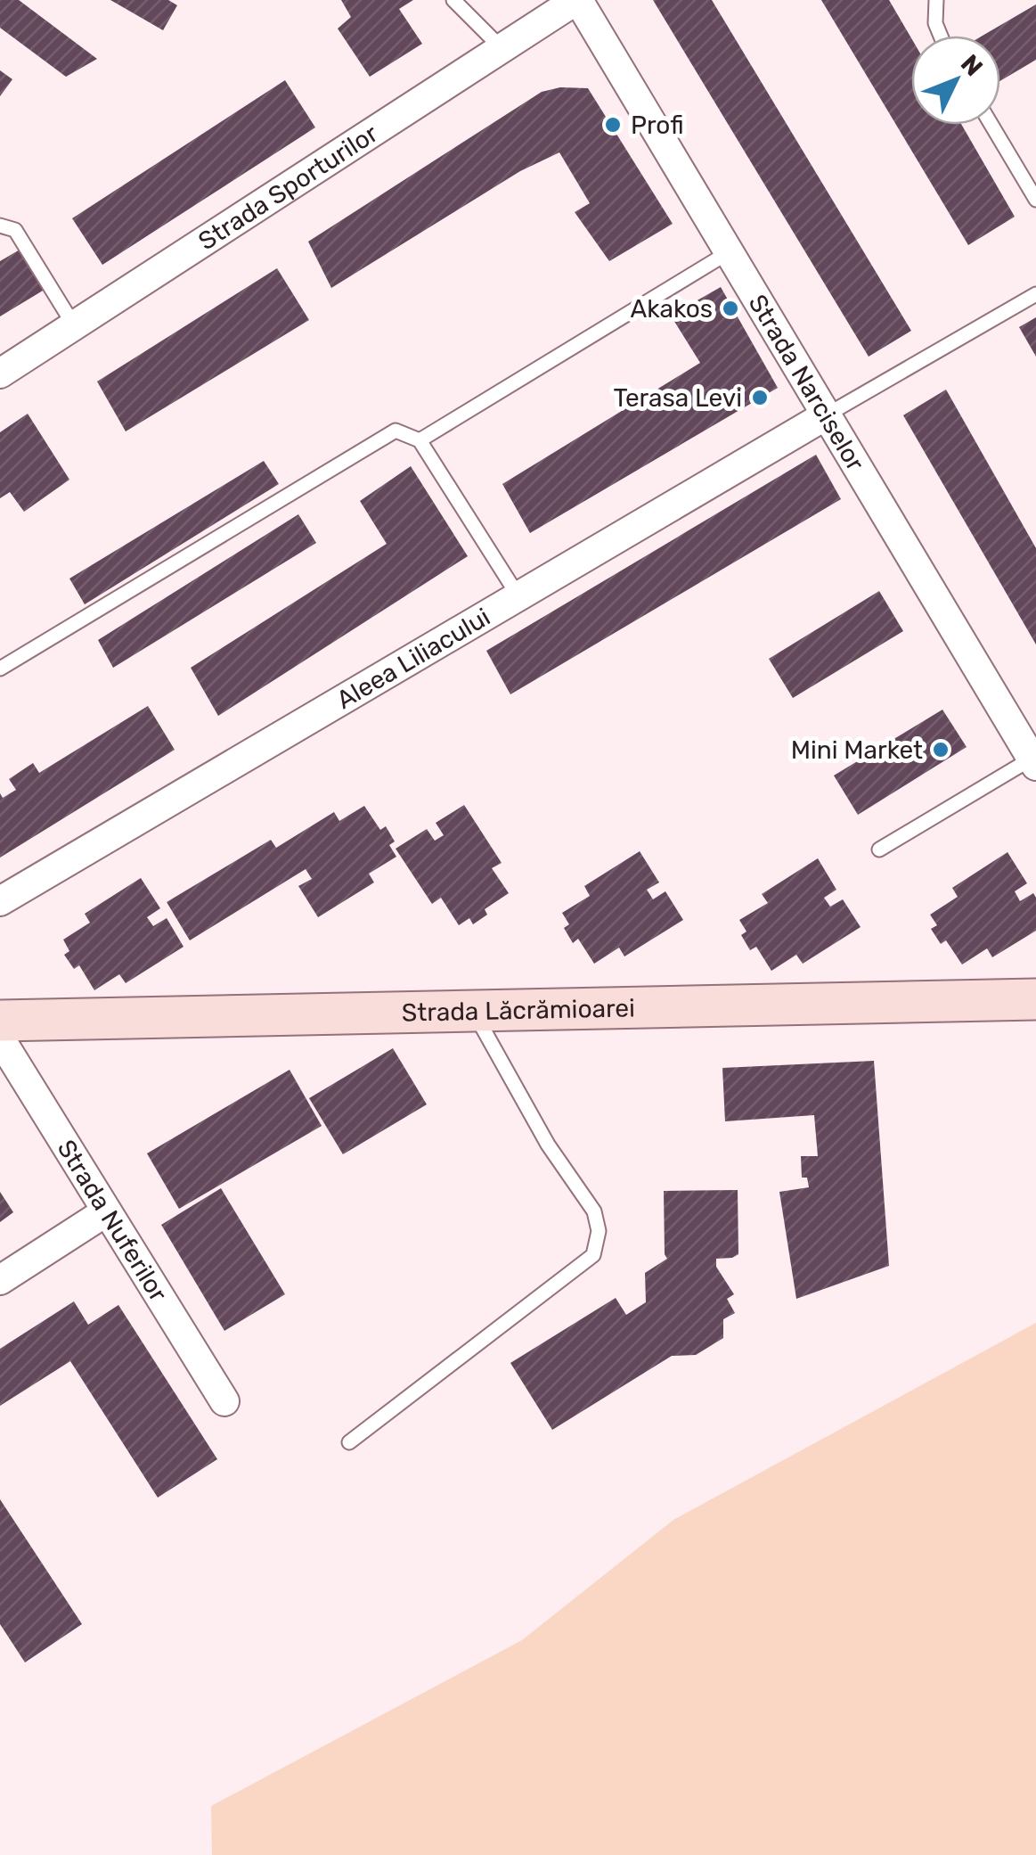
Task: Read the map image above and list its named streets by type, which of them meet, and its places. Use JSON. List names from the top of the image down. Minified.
{"streets":{"main road":["Strada Lăcrămioarei"],"street":["Strada Sporturilor","Strada Narciselor","Aleea Liliacului","Strada Nuferilor"]},"crossings":[["Strada Sporturilor","Strada Narciselor"],["Strada Narciselor","Aleea Liliacului"]],"places":["Profi","Akakos","Terasa Levi","Mini Market"],"north":"top right"}
